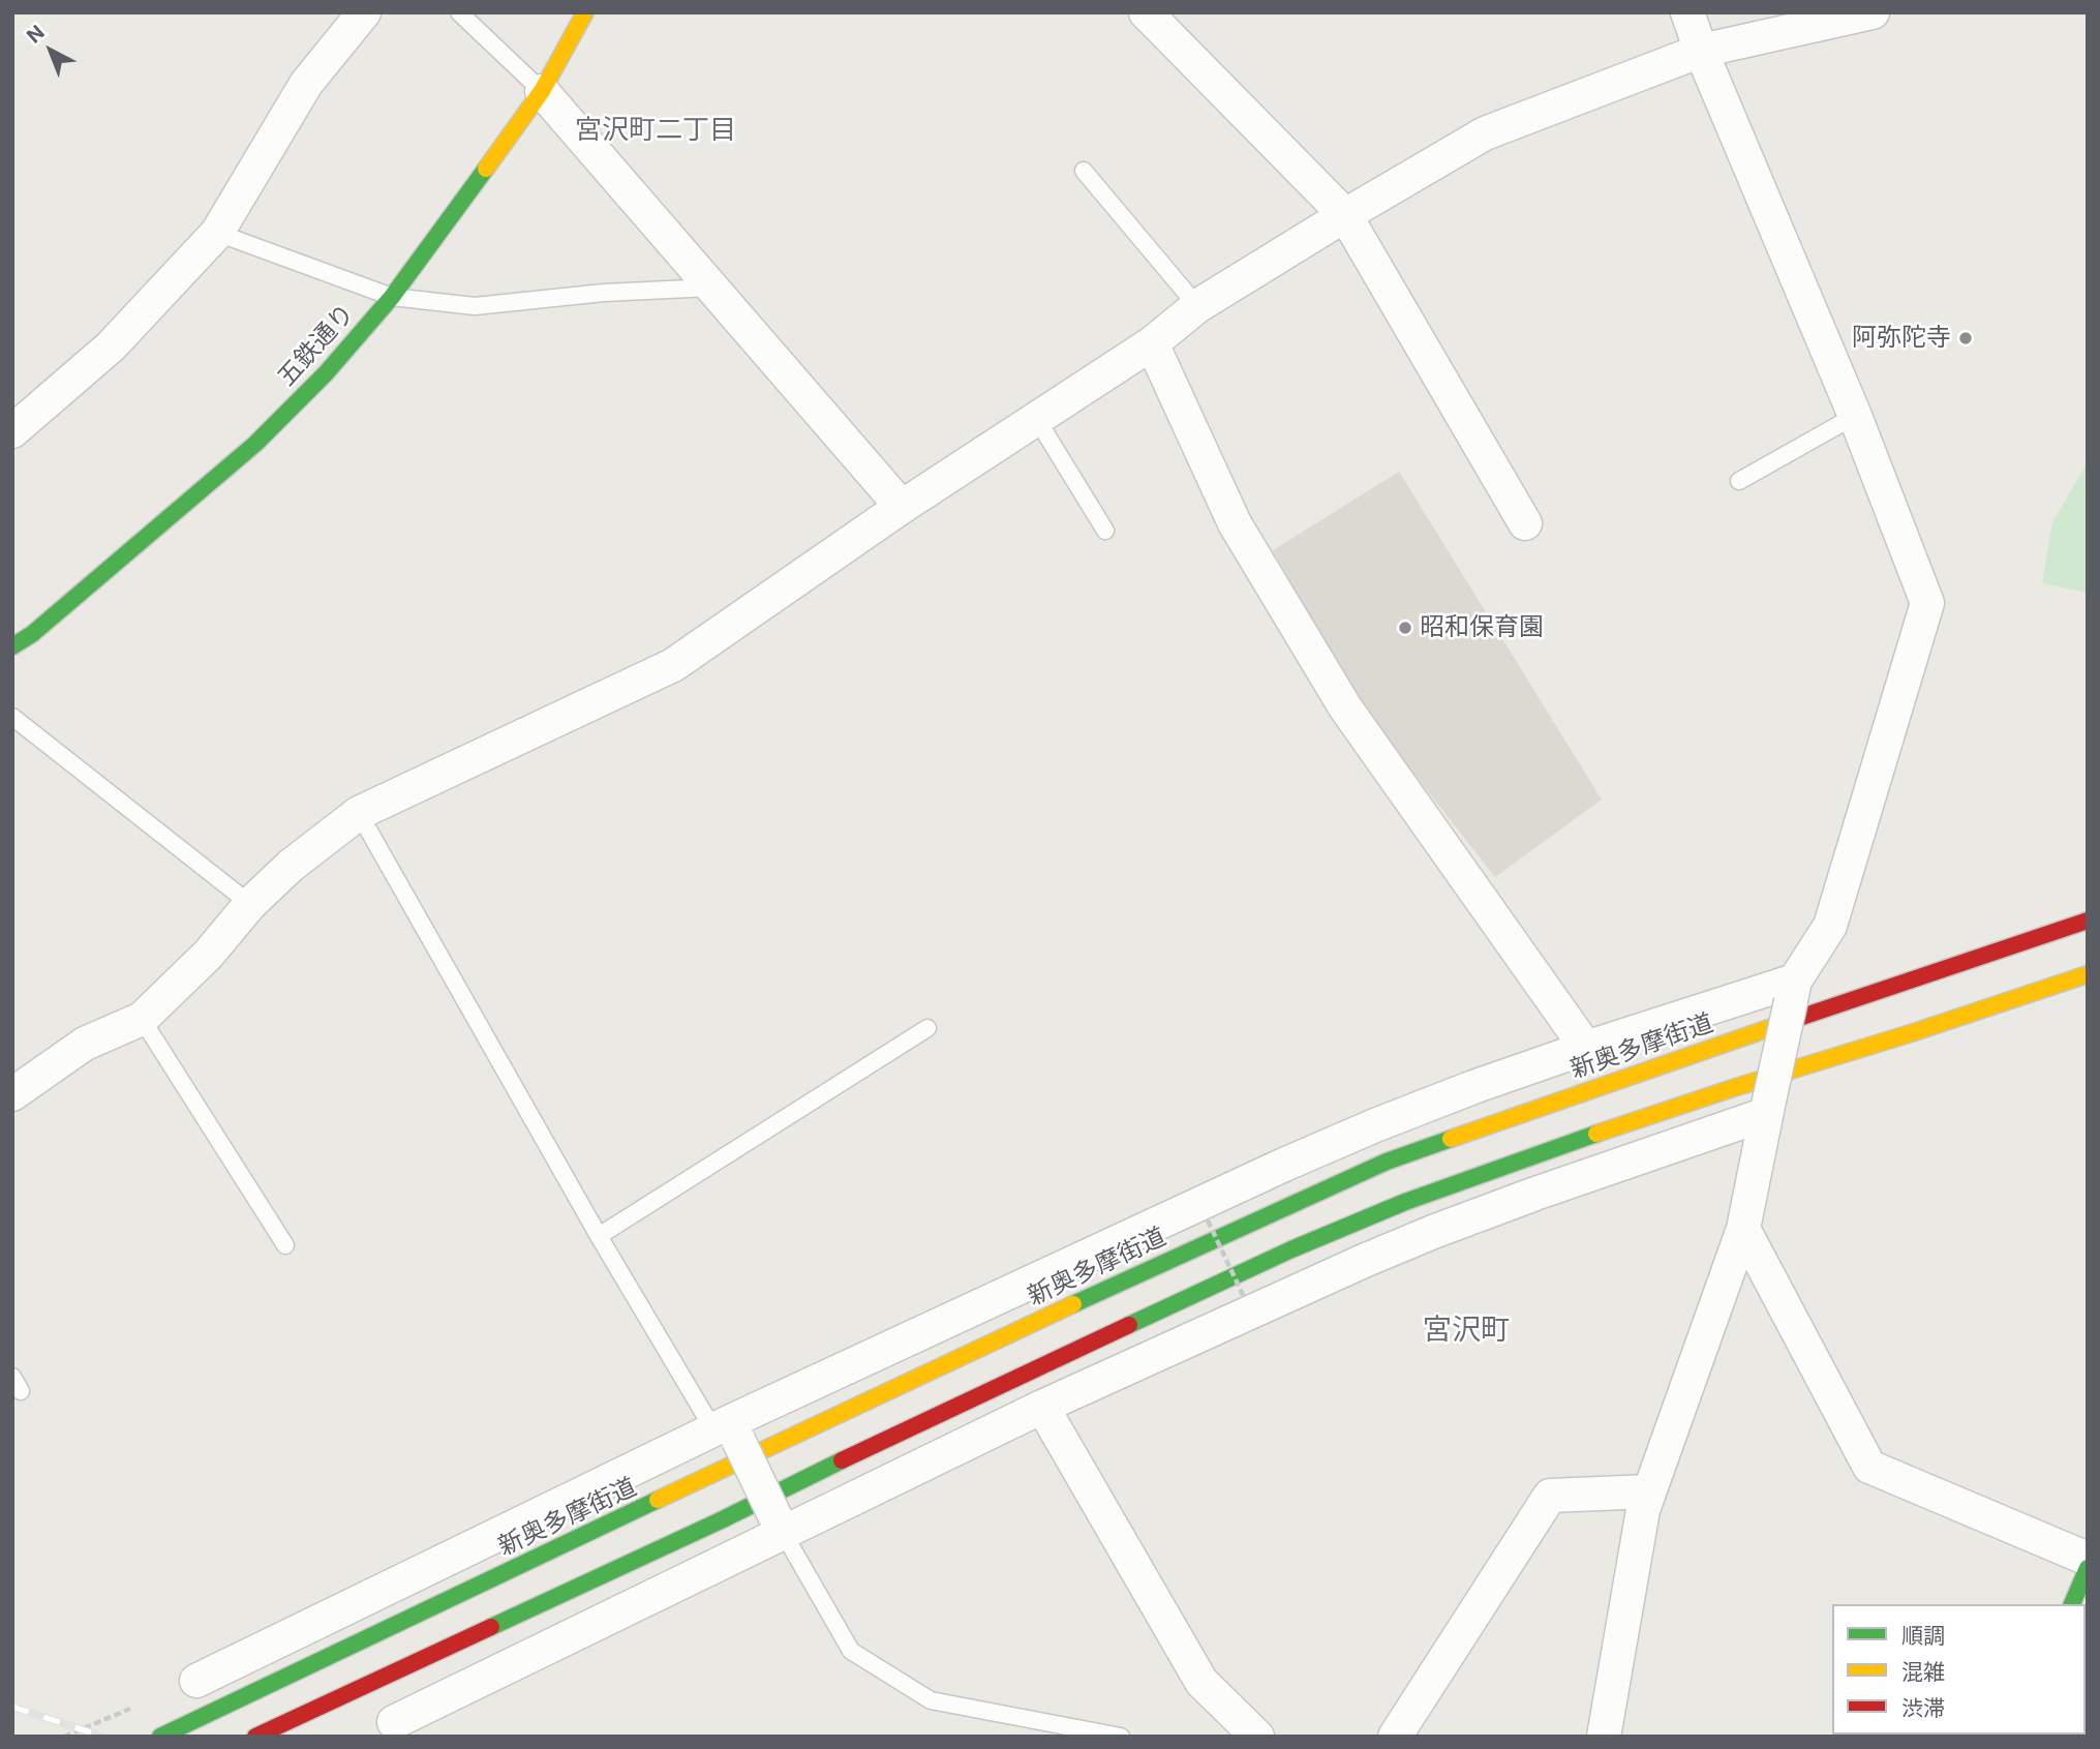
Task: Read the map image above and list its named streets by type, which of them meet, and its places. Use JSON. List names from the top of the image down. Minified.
{"streets":{"main road":["五鉄通り","新奥多摩街道"]},"districts":["宮沢町二丁目","宮沢町"],"places":["阿弥陀寺","昭和保育園"],"legend":["順調","混雑","渋滞"],"north":"top left"}
